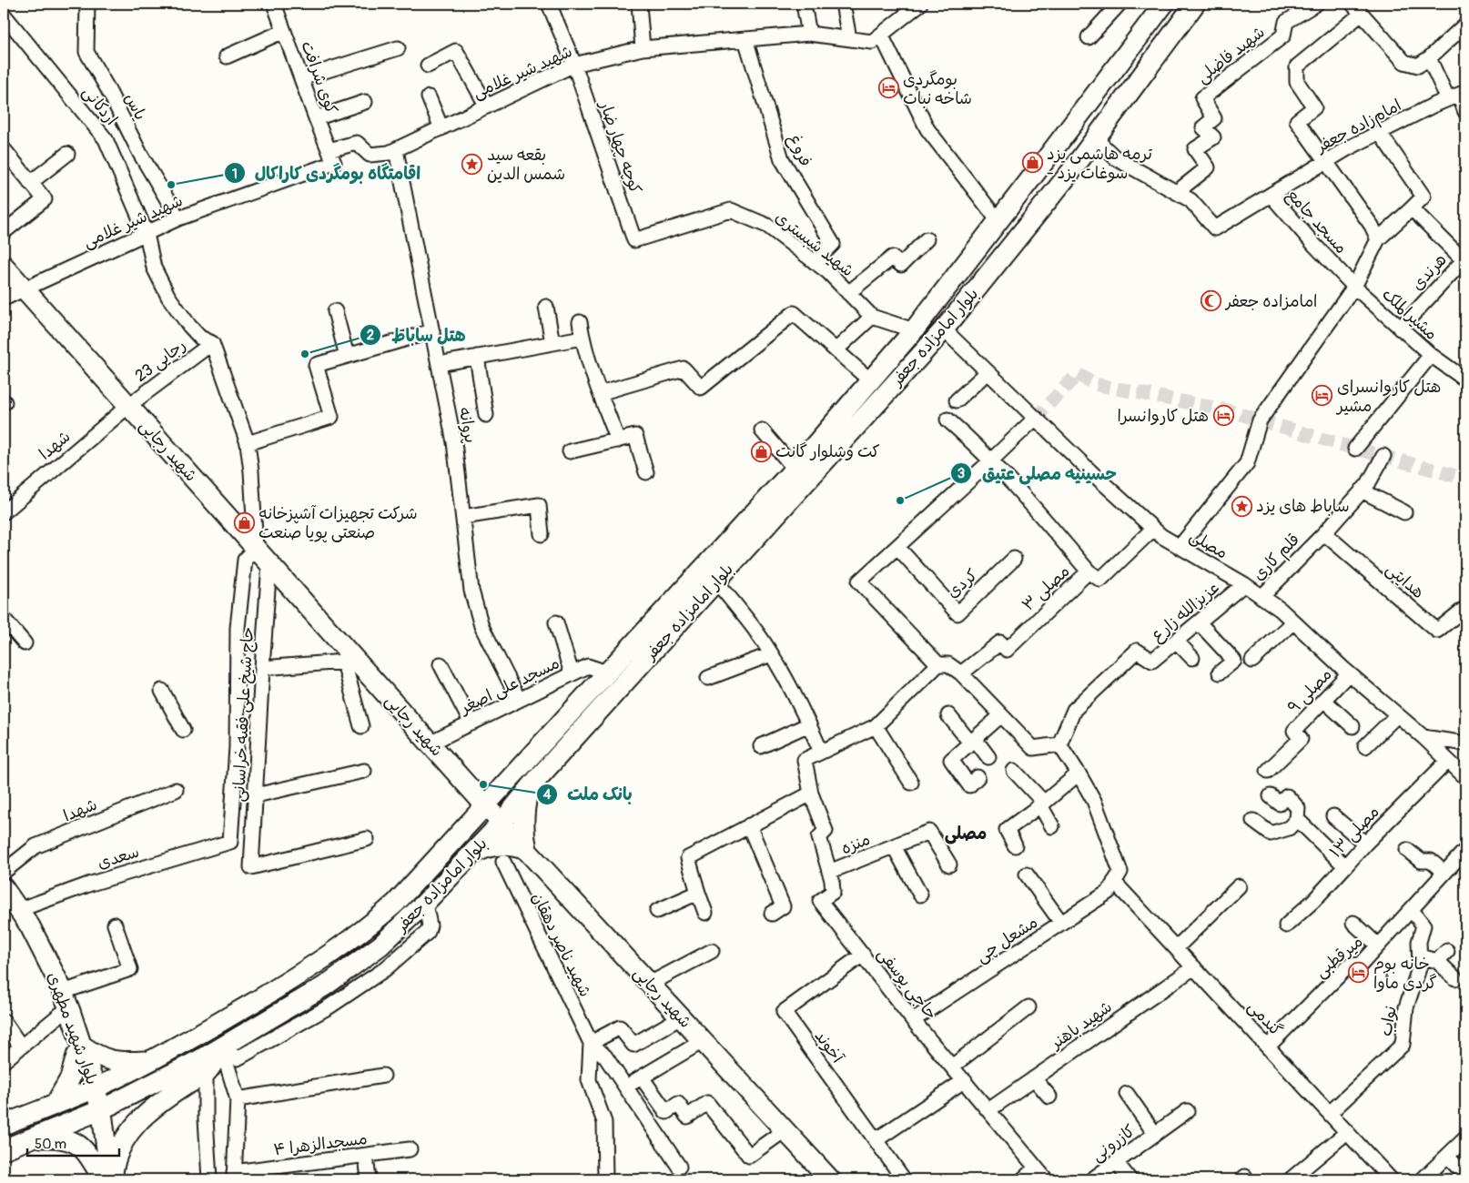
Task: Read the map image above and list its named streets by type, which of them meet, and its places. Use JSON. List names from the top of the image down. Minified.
{"streets":{"main road":["بلوار امامزاده جعفر","شهید رجایی","بلوار شهید مطهری"],"street":["شهید فاضلی","شهید شیر غلامی","کوی شرافت","اردکانی","یاس","امام‌زاده جعفر","کوچه چهار ضار","فروغ","مسجد جامع","شهید شبستری","هرندی","مشیرالملک","رجایی 23","پروانه","شهدا","مصلی","قلم کاری","هدایتی","کردی","مصلی ۳","عزیزالله زارع","مسجد علی اصغر","مصلی ۹","حاج شیخ علی فقیه خراسانی","مصلی ۱۳","منزه","سعدی","مشعل چی","شهید ناصر دهقان","میرقطبی","حاجی یوسفی","گندمی","نواب","شهید باهنر","آخوند","کازرونی","مسجدالزهرا ۴"]},"crossings":[["شهید فاضلی","مسجد جامع"],["شهید شیر غلامی","کوی شرافت"],["شهید شیر غلامی","اردکانی"],["شهید شیر غلامی","یاس"],["شهید شیر غلامی","کوچه چهار ضار"],["شهید شیر غلامی","فروغ"],["شهید شیر غلامی","پروانه"],["شهید شیر غلامی","شهید رجایی"],["اردکانی","رجایی 23"],["امام‌زاده جعفر","مسجد جامع"],["کوچه چهار ضار","شهید شبستری"],["فروغ","شهید شبستری"],["مسجد جامع","مشیرالملک"],["مسجد جامع","بلوار امامزاده جعفر"],["شهید شبستری","بلوار امامزاده جعفر"],["هرندی","مشیرالملک"],["بلوار امامزاده جعفر","شهید رجایی"],["بلوار امامزاده جعفر","مصلی"],["بلوار امامزاده جعفر","مسجد علی اصغر"],["بلوار امامزاده جعفر","بلوار شهید مطهری"],["رجایی 23","شهدا"],["رجایی 23","شهید رجایی"],["پروانه","مسجد علی اصغر"],["شهدا","شهید رجایی"],["شهید رجایی","مسجد علی اصغر"],["شهید رجایی","حاج شیخ علی فقیه خراسانی"],["مصلی","قلم کاری"],["مصلی","مصلی ۳"],["مصلی","عزیزالله زارع"],["مصلی","مصلی ۹"],["مصلی","مصلی ۱۳"],["قلم کاری","هدایتی"],["عزیزالله زارع","گندمی"],["حاج شیخ علی فقیه خراسانی","سعدی"],["منزه","حاجی یوسفی"],["سعدی","بلوار شهید مطهری"],["مشعل چی","حاجی یوسفی"],["مشعل چی","گندمی"],["میرقطبی","گندمی"],["میرقطبی","نواب"],["حاجی یوسفی","شهید باهنر"],["حاجی یوسفی","آخوند"],["گندمی","نواب"],["گندمی","شهید باهنر"]],"districts":["مصلی"],"places":{"hotel":["بومگردی شاخه نبات","هتل کاروانسرای مشیر","هتل کاروانسرا","خانه بوم گردی مأوا"],"shop":["ترمه هاشمی یزد - سوغات یزد","کت وشلوار گانت","شرکت تجهیزات آشپزخانه صنعتی پویا صنعت"],"place":["بقعه سید شمس الدین","ساباط های یزد"],"other":["اقامتگاه بومگردی کاراکال","هتل ساباط","حسینیه مصلی عتیق","بانک ملت"],"mosque":["امامزاده جعفر"]},"scale_bar":"50 m"}
